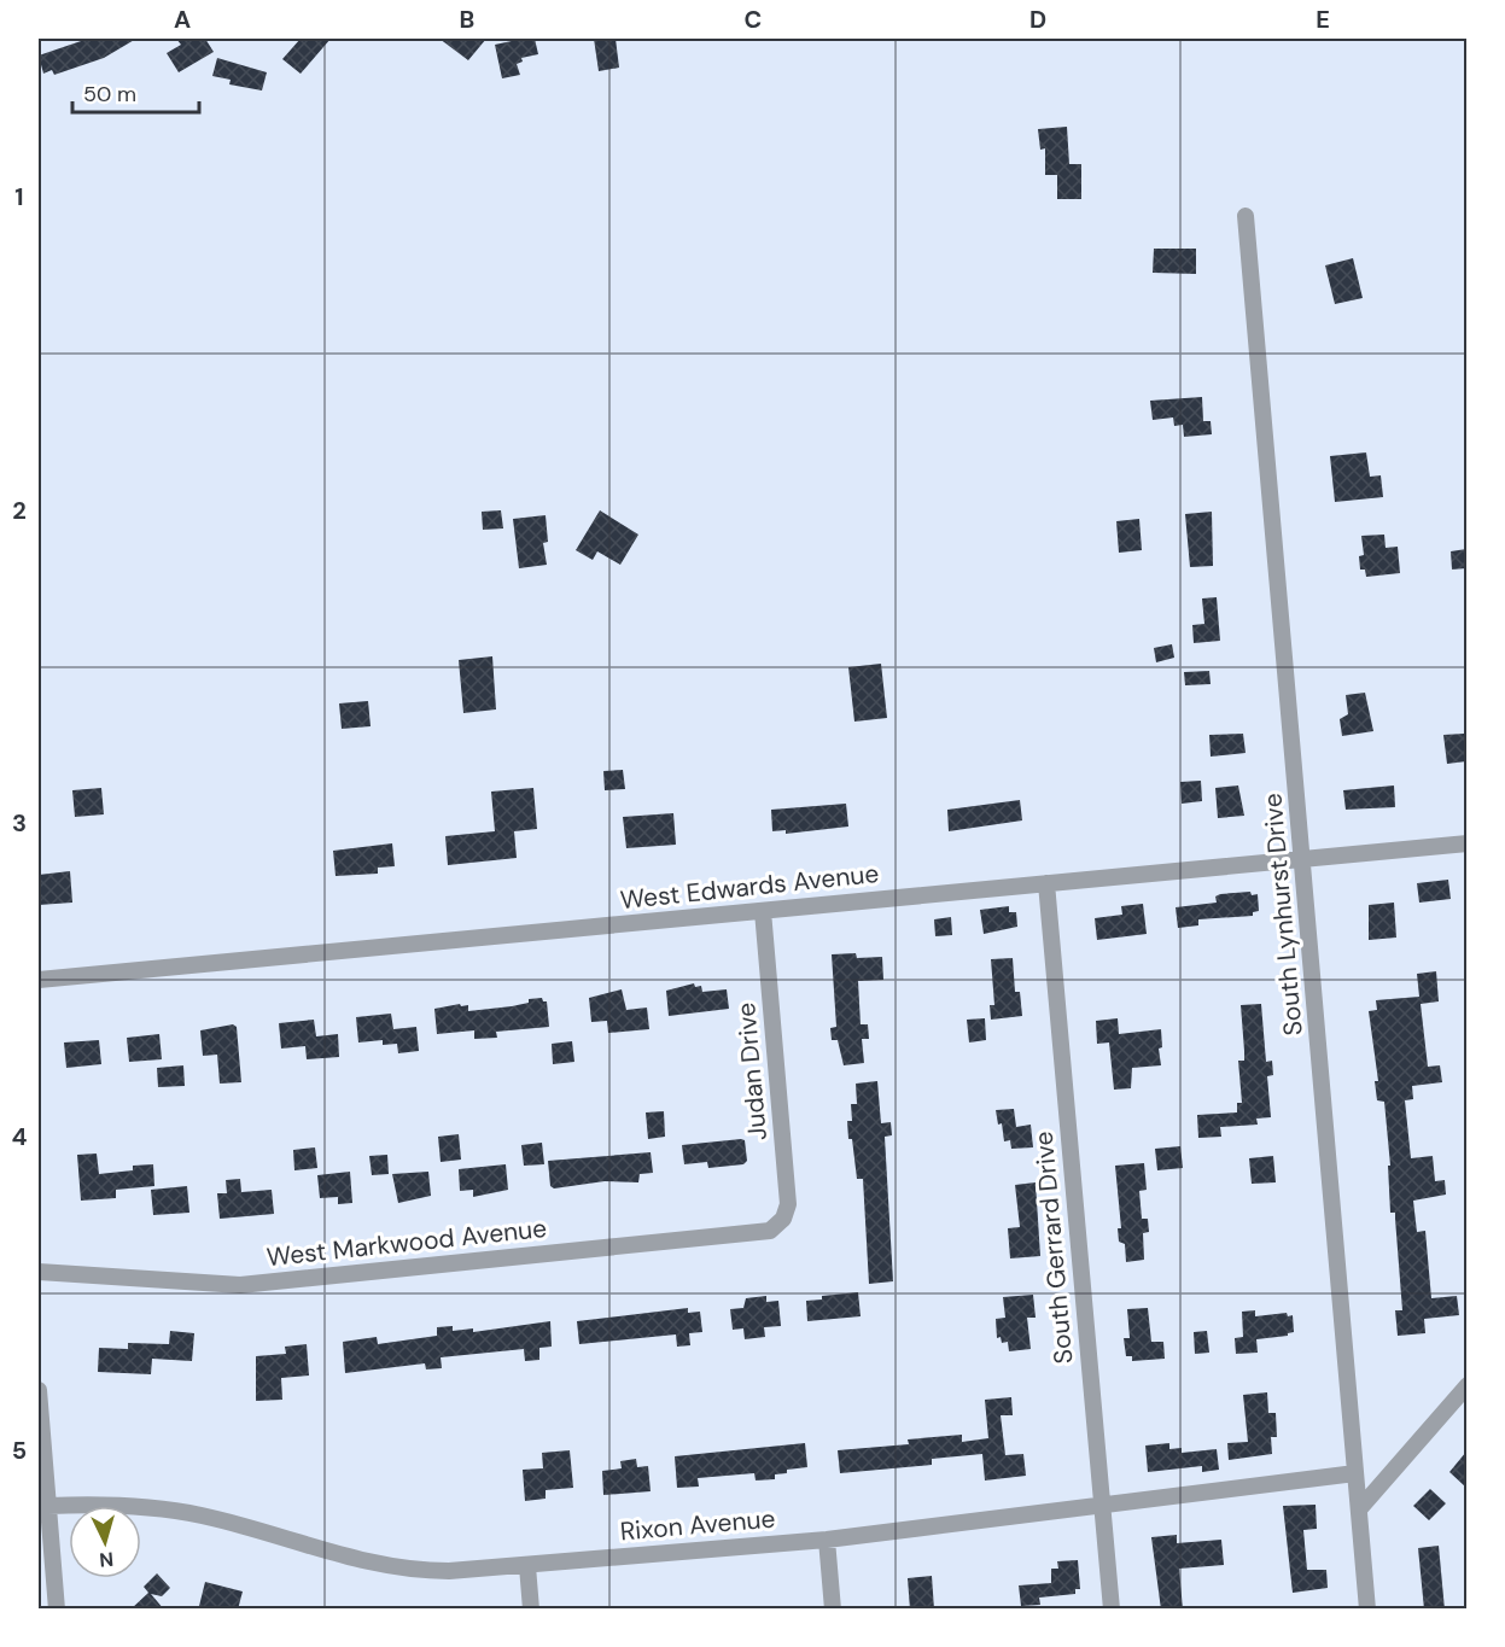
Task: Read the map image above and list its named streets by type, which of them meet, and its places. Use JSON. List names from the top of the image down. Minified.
{"streets":{"street":["West Edwards Avenue","South Lynhurst Drive","Judan Drive","West Markwood Avenue","South Gerrard Drive","Rixon Avenue"]},"crossings":[["West Edwards Avenue","South Lynhurst Drive"],["West Edwards Avenue","Judan Drive"],["West Edwards Avenue","South Gerrard Drive"],["South Lynhurst Drive","Rixon Avenue"],["Judan Drive","West Markwood Avenue"],["South Gerrard Drive","Rixon Avenue"]],"scale_bar":"50 m","north":"bottom","grid":{"columns":["A","B","C","D","E"],"rows":["1","2","3","4","5"]}}
